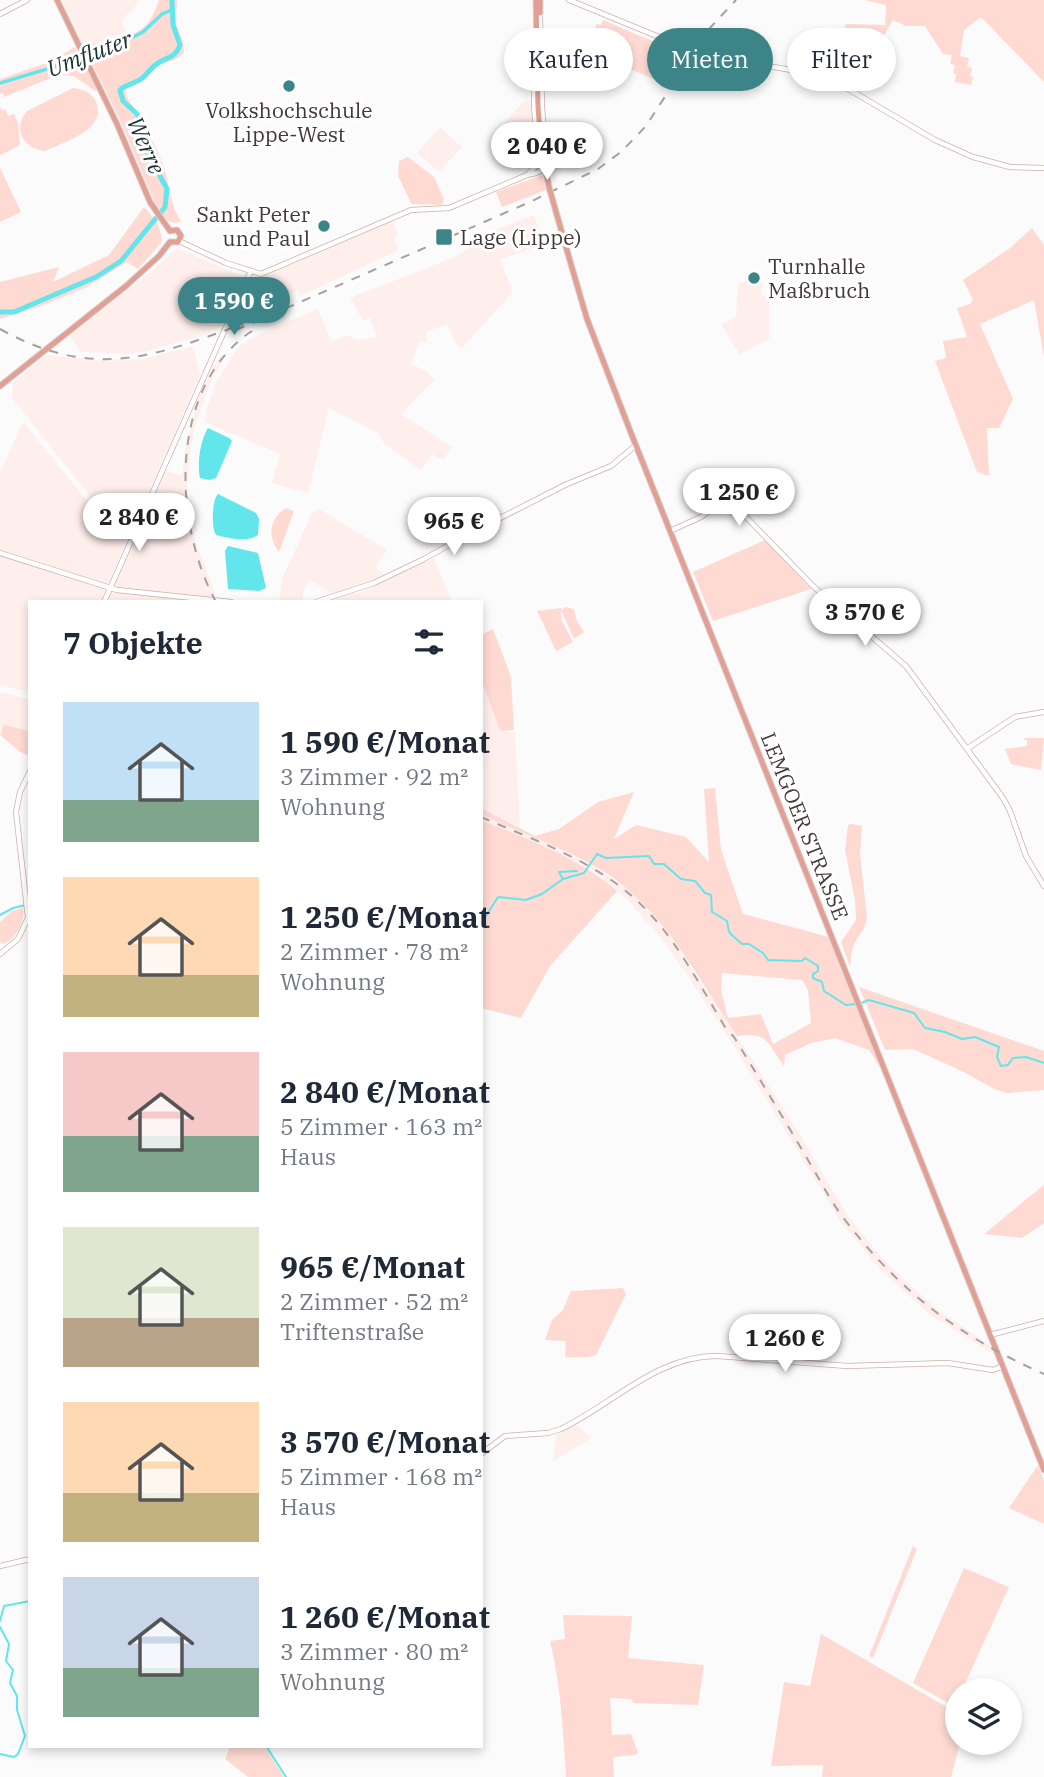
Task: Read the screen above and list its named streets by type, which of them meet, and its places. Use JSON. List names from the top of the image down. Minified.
{"streets":{"main road":["LEMGOER STRASSE"]},"water":["Umfluter","Werre"],"places":{"other":["Volkshochschule Lippe-West","Sankt Peter und Paul","Turnhalle Maßbruch"],"transit":["Lage (Lippe)"]},"page":{"chip":["Kaufen","Mieten","Filter"],"price":["2 040 €","1 590 €","1 250 €","2 840 €","965 €","3 570 €","1 260 €"],"heading":"7 Objekte","list":[{"name":"1 590 €/Monat","note":"3 Zimmer · 92 m² · Wohnung"},{"name":"1 250 €/Monat","note":"2 Zimmer · 78 m² · Wohnung"},{"name":"2 840 €/Monat","note":"5 Zimmer · 163 m² · Haus"},{"name":"965 €/Monat","note":"2 Zimmer · 52 m² · Triftenstraße"},{"name":"3 570 €/Monat","note":"5 Zimmer · 168 m² · Haus"},{"name":"1 260 €/Monat","note":"3 Zimmer · 80 m² · Wohnung"}]}}
